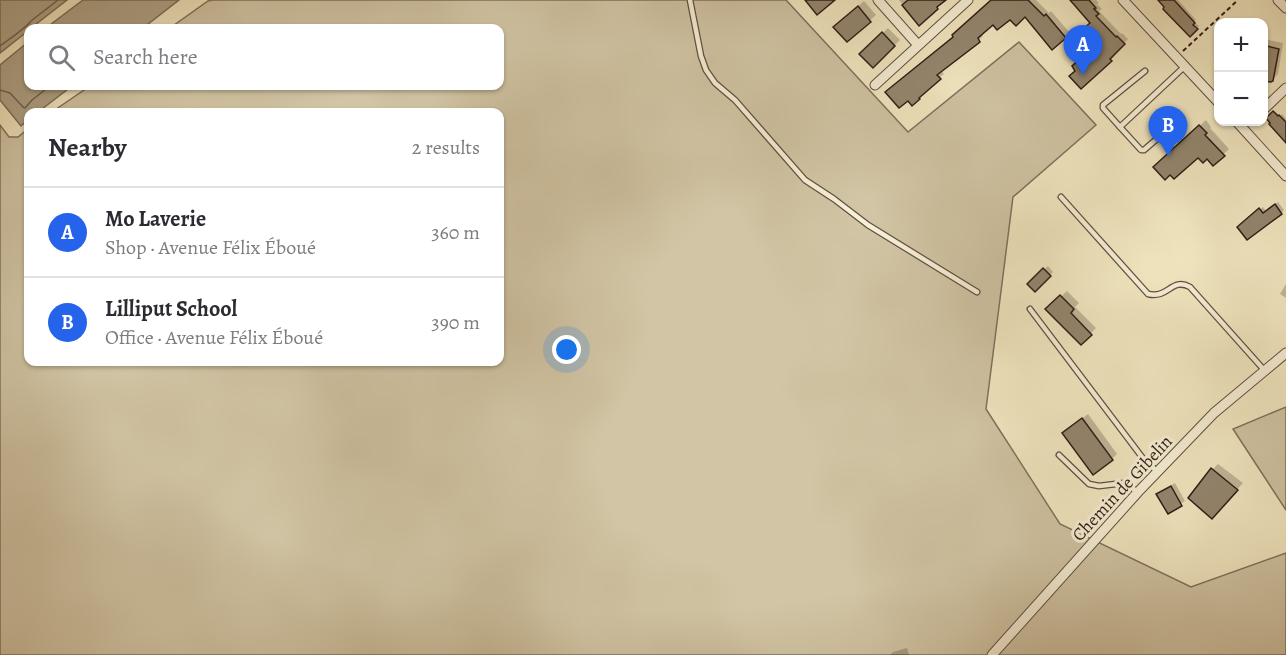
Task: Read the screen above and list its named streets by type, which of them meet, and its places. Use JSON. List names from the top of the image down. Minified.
{"streets":{"street":["Chemin de Gibelin"]},"page":{"map_buttons":["+","−"],"search":"Search here","pins":["A","B"],"heading":["Nearby","2 results"],"list":[{"mark":"A","name":"Mo Laverie","note":"Shop · Avenue Félix Éboué","value":"360 m"},{"mark":"B","name":"Lilliput School","note":"Office · Avenue Félix Éboué","value":"390 m"}]}}
